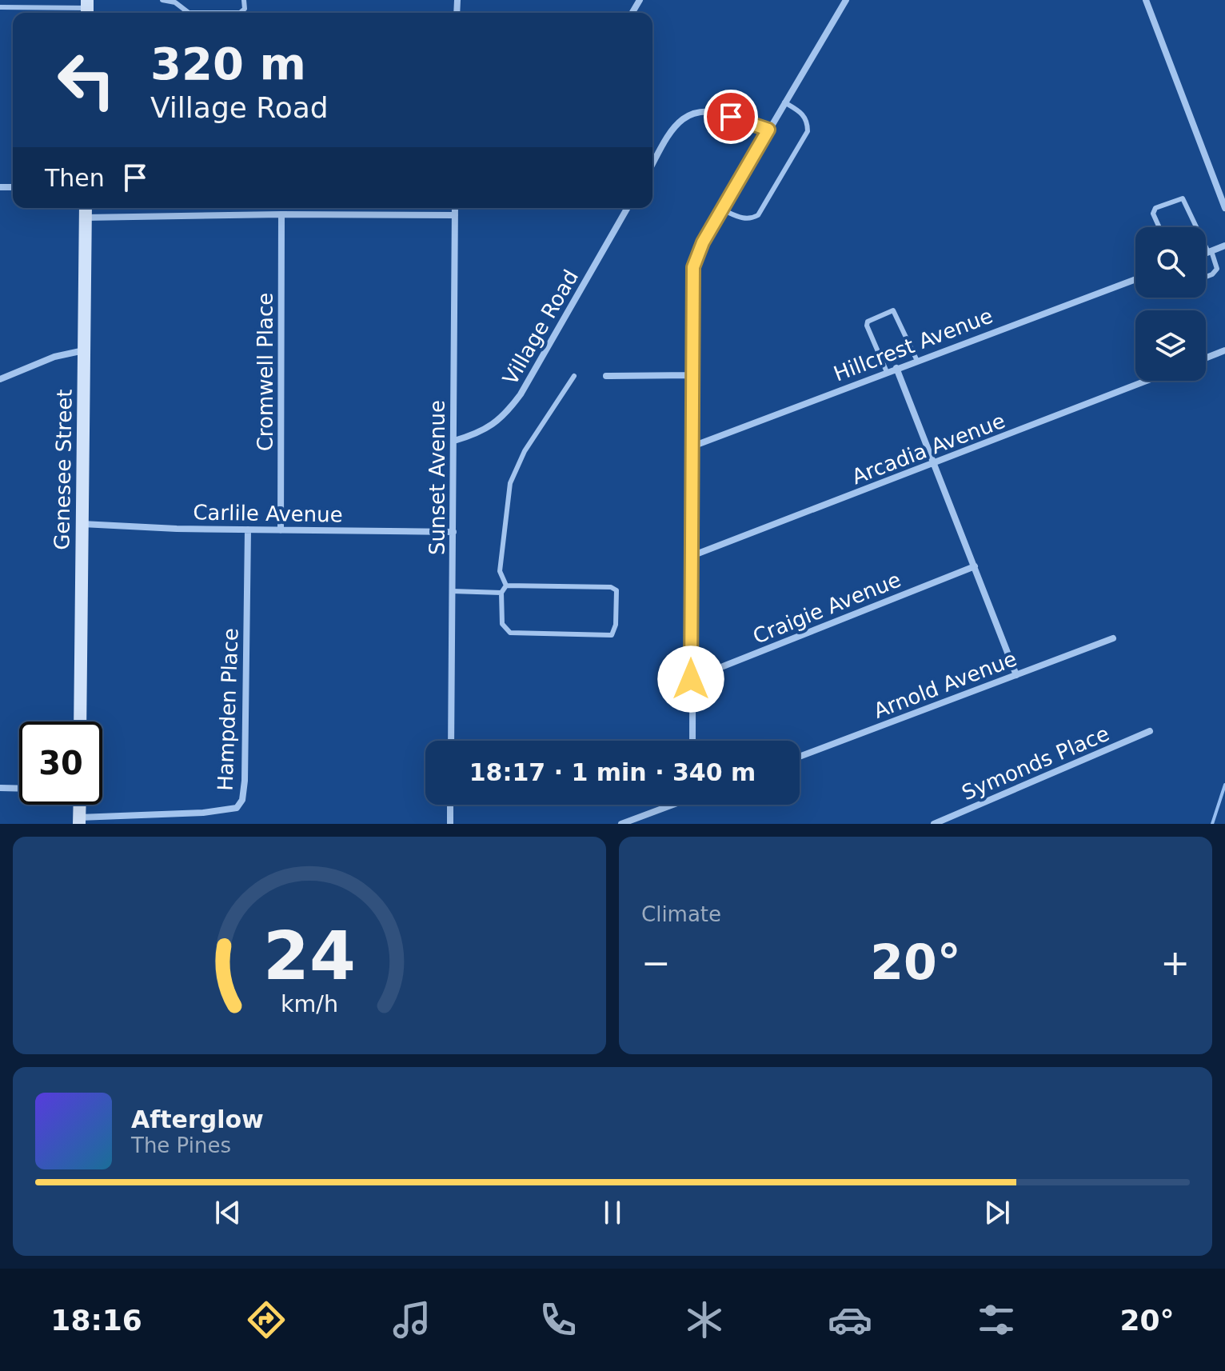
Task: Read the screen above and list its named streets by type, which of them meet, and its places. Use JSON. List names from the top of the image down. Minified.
{"streets":{"main road":["Genesee Street"],"street":["Village Road","Hillcrest Avenue","Cromwell Place","Arcadia Avenue","Sunset Avenue","Carlile Avenue","Craigie Avenue","Arnold Avenue","Hampden Place","Symonds Place"]},"crossings":[["Village Road","Sunset Avenue"],["Cromwell Place","Carlile Avenue"],["Genesee Street","Carlile Avenue"],["Sunset Avenue","Carlile Avenue"],["Carlile Avenue","Hampden Place"]],"page":{"turn":["320 m","Village Road"],"then":"Then","limit":"30","trip":"18:17 · 1 min · 340 m","tile":"Climate","heat":["−","20°","+"],"song":["Afterglow","The Pines"],"tabs":["18:16","20°"],"gauge":["24","km/h"]}}
